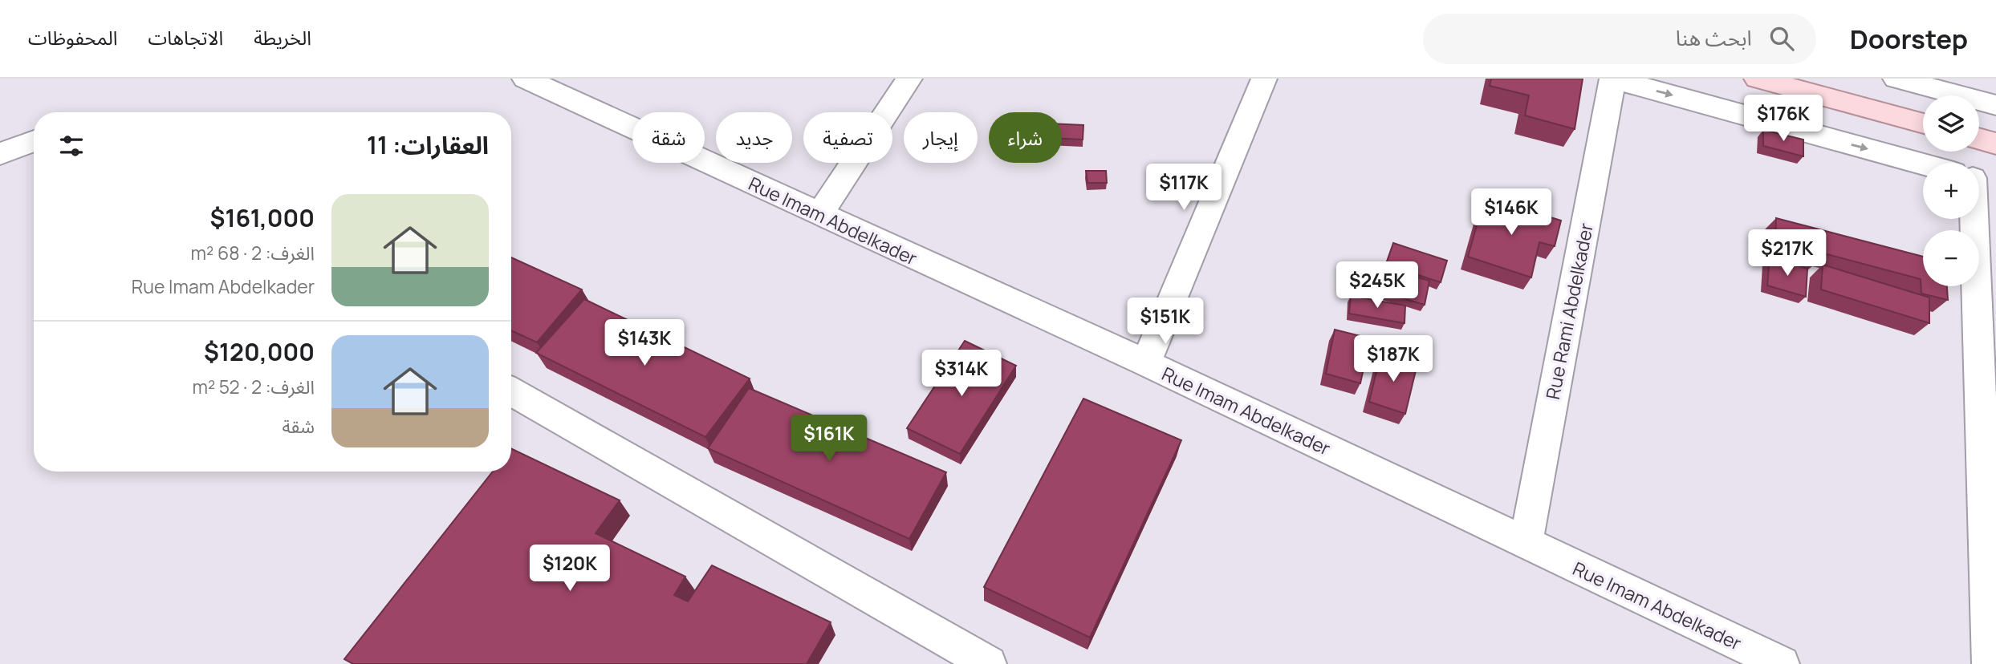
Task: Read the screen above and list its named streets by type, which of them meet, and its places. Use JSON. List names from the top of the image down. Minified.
{"streets":{"street":["Rue Imam Abdelkader","Rue Rami Abdelkader"]},"crossings":[["Rue Imam Abdelkader","Rue Rami Abdelkader"]],"page":{"header":"Doorstep","search":"ابحث هنا","nav":["الخريطة","الاتجاهات","المحفوظات"],"price":["$176K","$117K","$146K","$217K","$245K","$151K","$143K","$187K","$314K","$161K","$120K"],"map_buttons":["+","−"],"chip":["شراء","إيجار","تصفية","جديد","شقة"],"heading":"العقارات: 11","list":[{"name":"$161,000","note":"الغرف: 2 · 68 m² · Rue Imam Abdelkader"},{"name":"$120,000","note":"الغرف: 2 · 52 m² · شقة"}]}}
